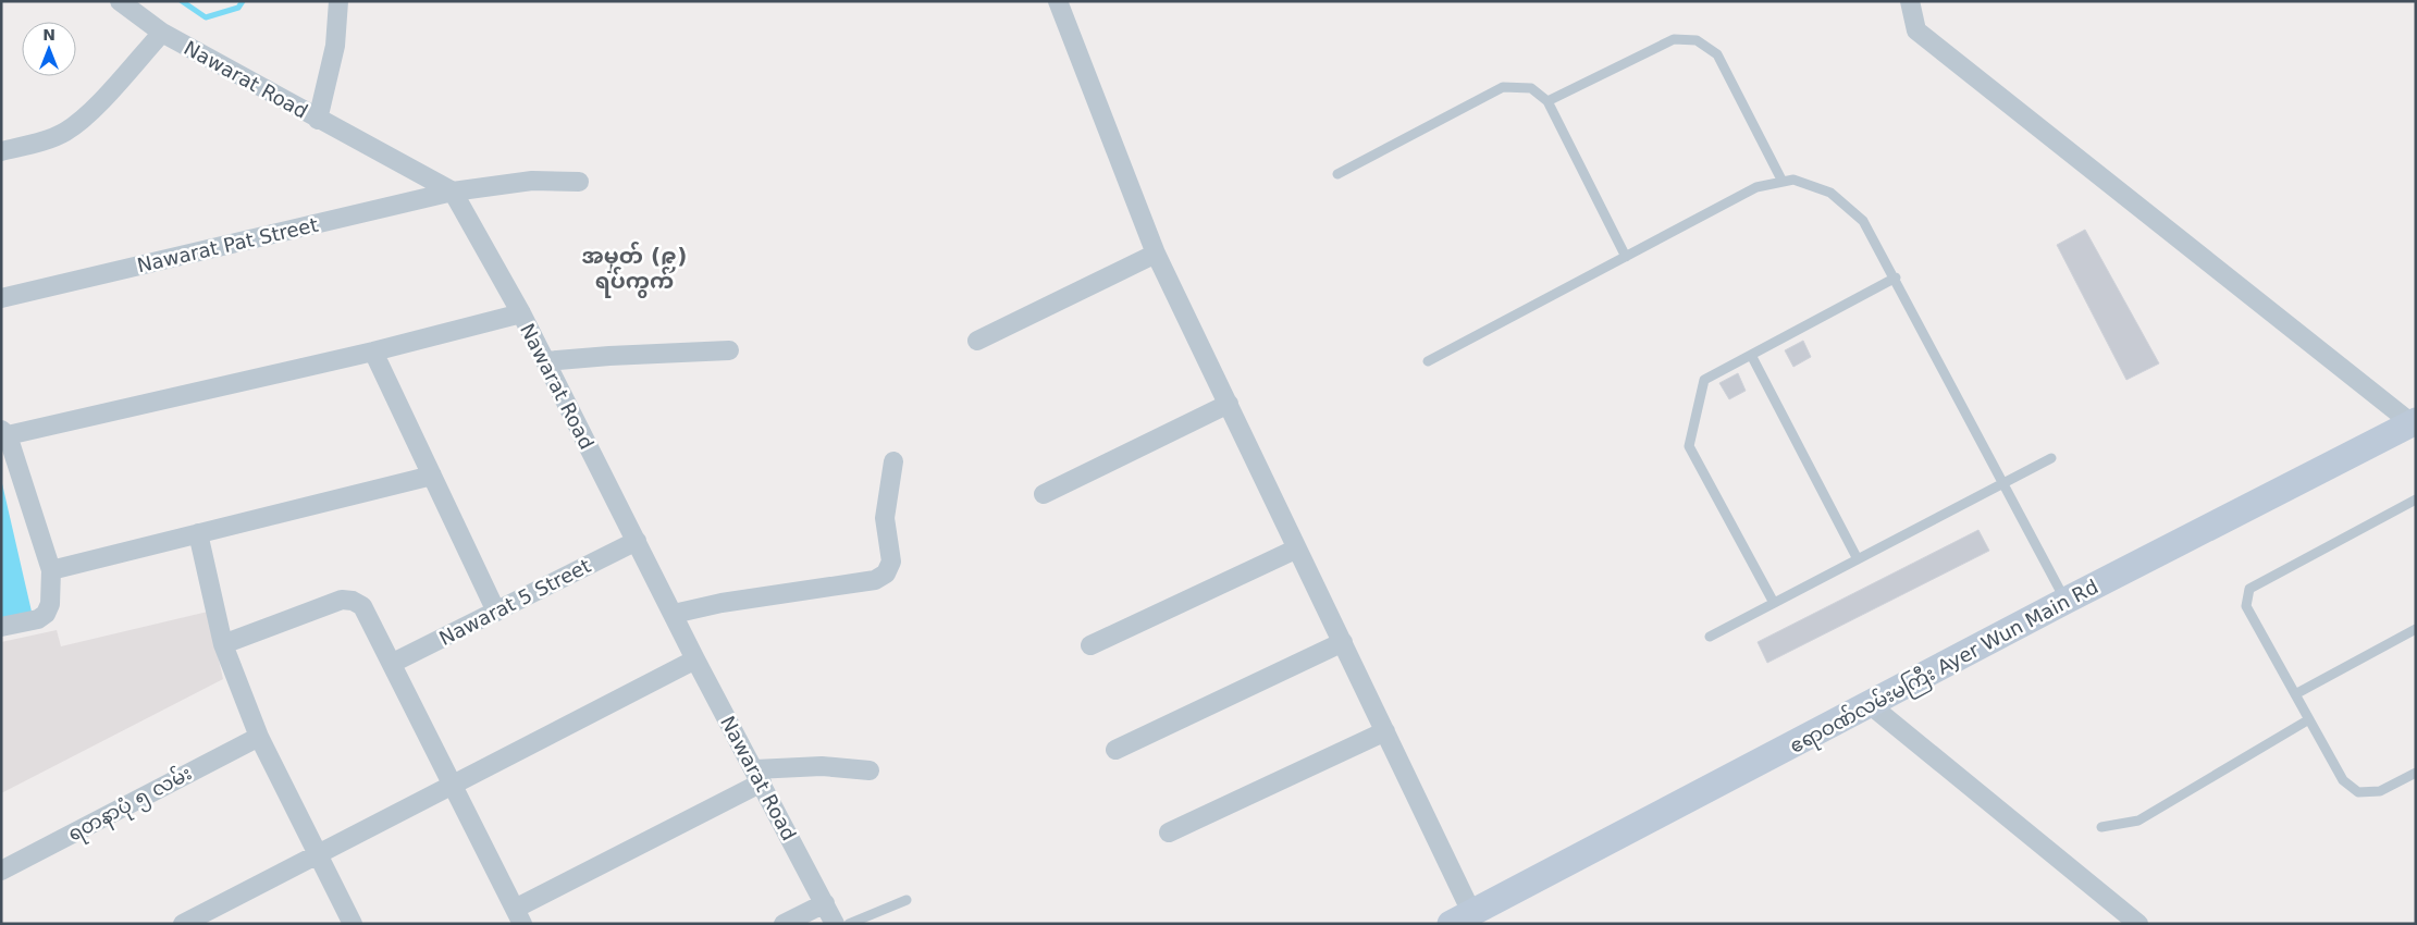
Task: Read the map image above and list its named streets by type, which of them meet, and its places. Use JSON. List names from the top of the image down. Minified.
{"streets":{"main road":["ဧရာဝဏ်လမ်းမကြီး Ayer Wun Main Rd"],"street":["Nawarat Road","Nawarat Pat Street","Nawarat 5 Street","ရတနာပုံ ၅ လမ်း"]},"crossings":[["Nawarat Road","Nawarat Pat Street"],["Nawarat Road","Nawarat 5 Street"]],"districts":["အမှတ် (၉) ရပ်ကွက်"],"north":"top"}
